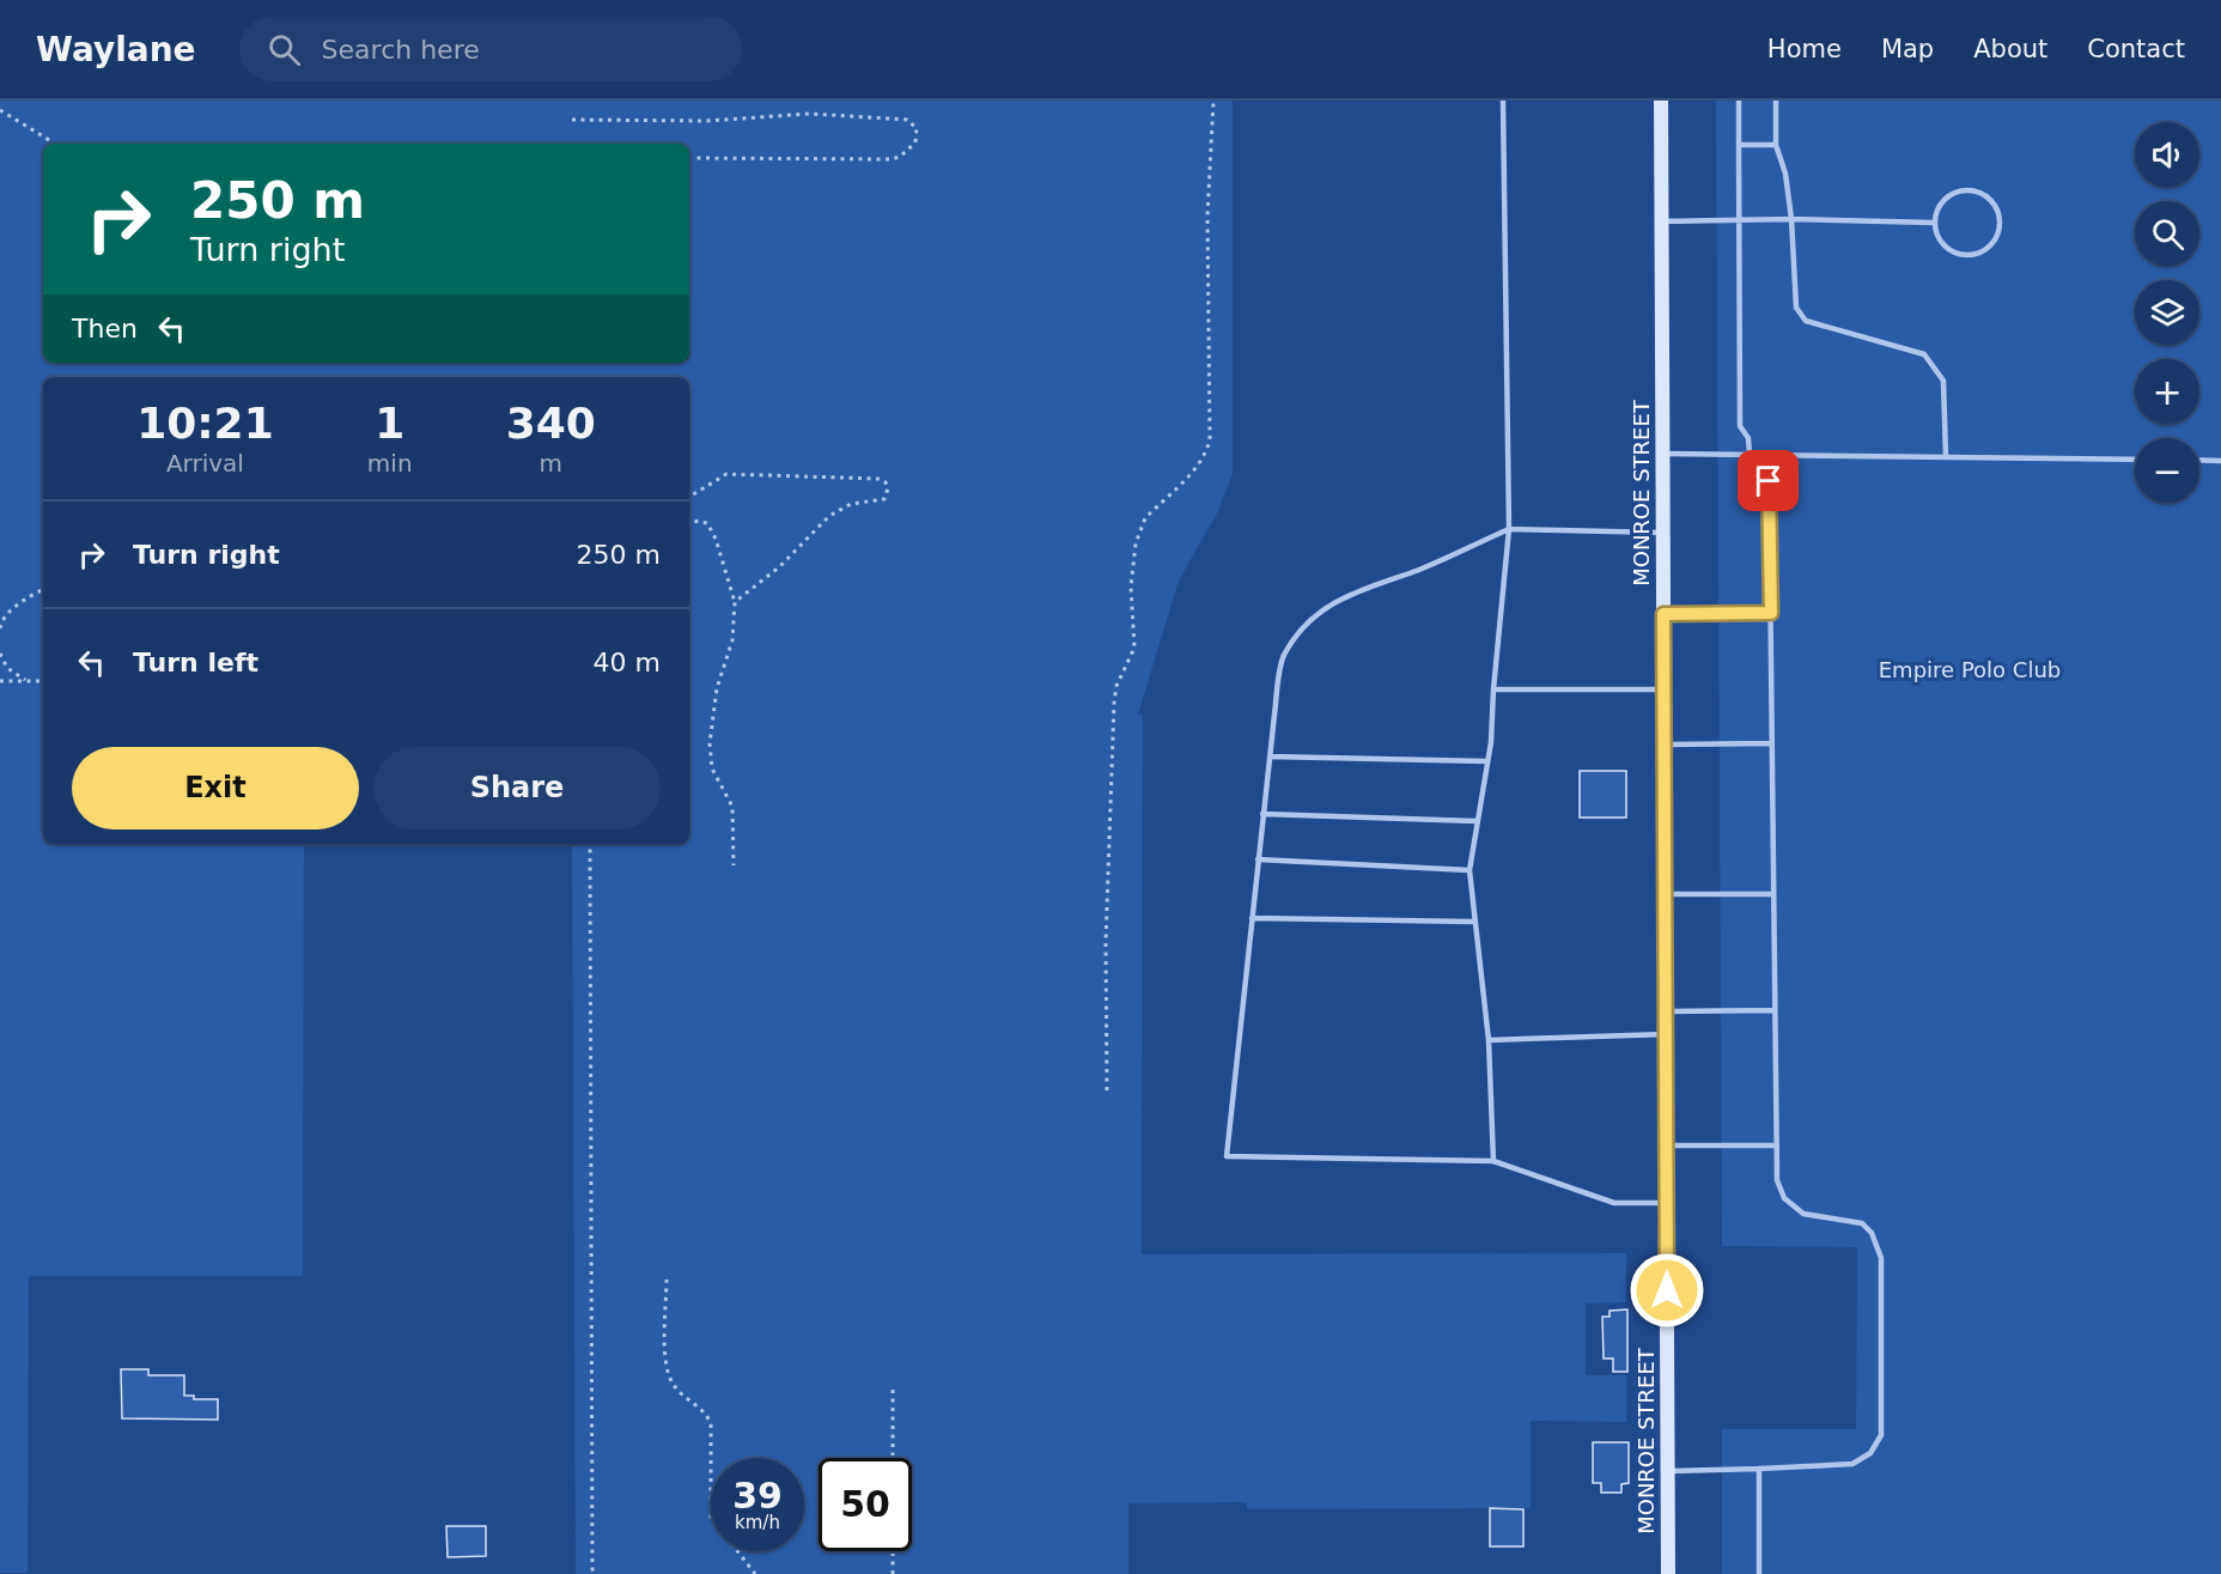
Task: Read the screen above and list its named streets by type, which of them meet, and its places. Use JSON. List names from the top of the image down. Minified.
{"streets":{"main road":["MONROE STREET"]},"parks":["Empire Polo Club"],"page":{"header":"Waylane","search":"Search here","nav":["Home","Map","About","Contact"],"map_buttons":["+","−"],"turn":["250 m","Turn right"],"then":"Then","eta":["10:21","Arrival","1","min","340","m"],"list":[{"name":"Turn right","value":"250 m"},{"name":"Turn left","value":"40 m"}],"buttons":["Exit","Share"],"speed":"39 km/h","limit":"50"}}
